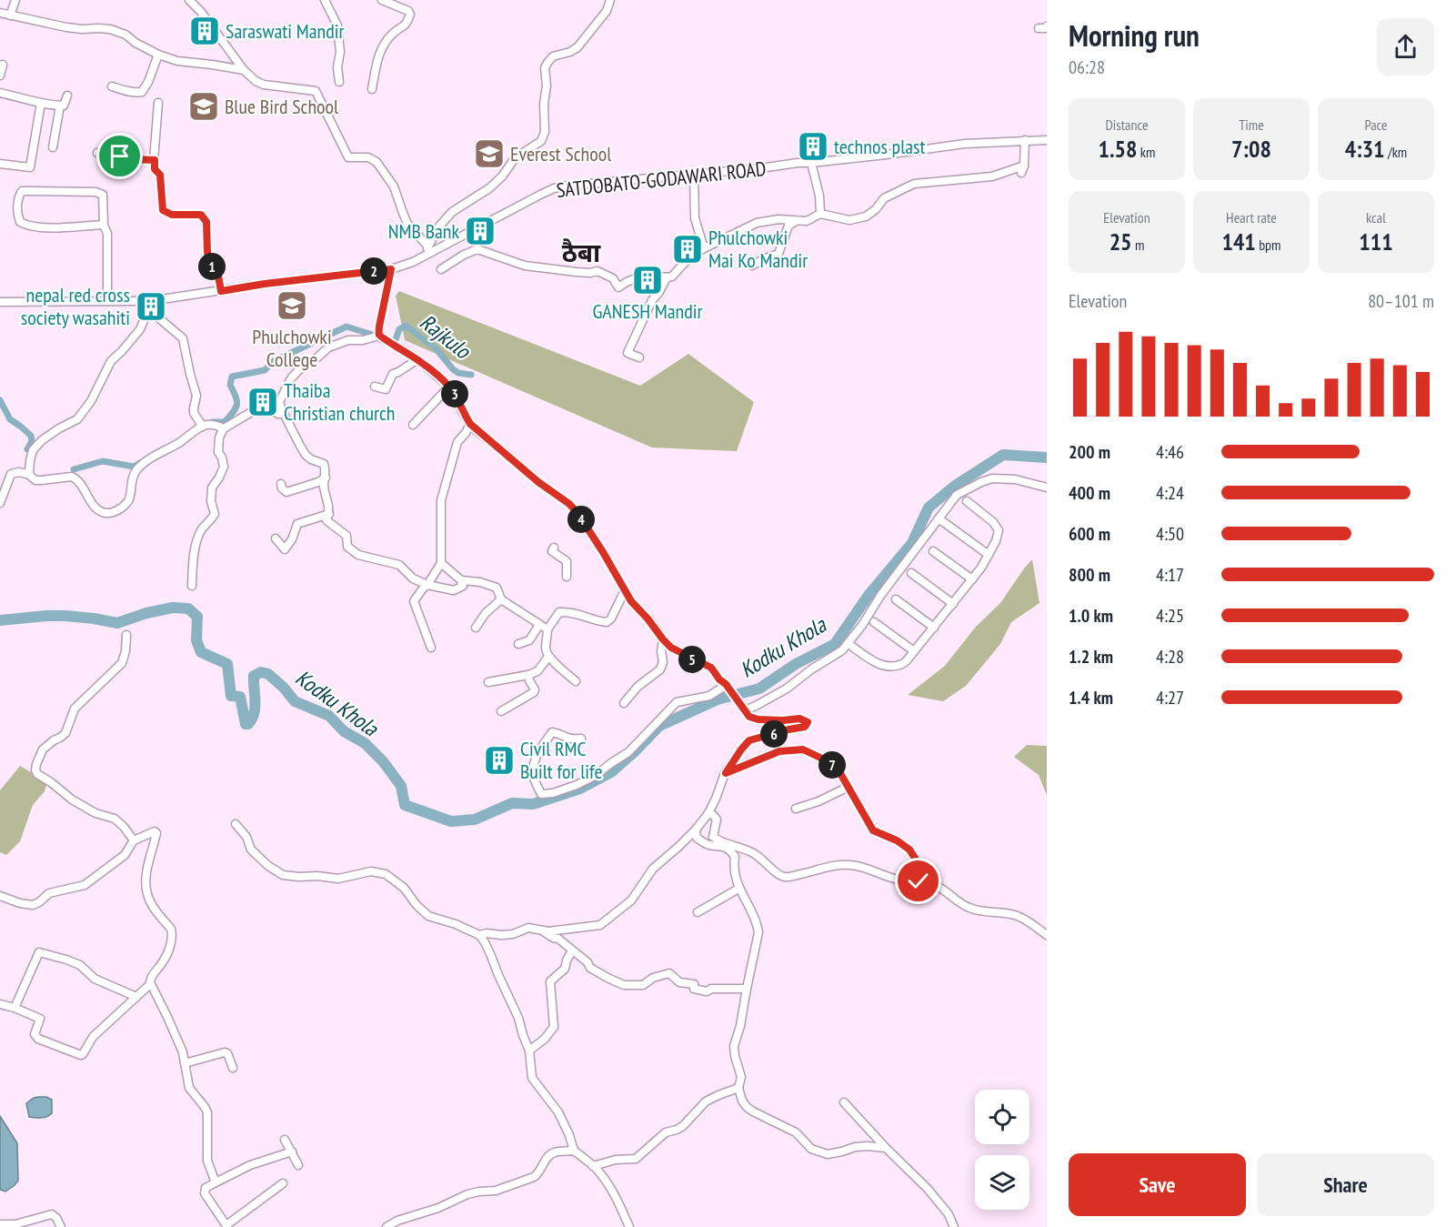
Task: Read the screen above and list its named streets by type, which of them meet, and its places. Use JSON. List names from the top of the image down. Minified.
{"streets":{"street":["SATDOBATO-GODAWARI ROAD"]},"districts":["ठैबा"],"water":["Rajkulo","Kodku Khola"],"places":{"building":["Saraswati Mandir","technos plast","NMB Bank","Phulchowki Mai Ko Mandir","GANESH Mandir","nepal red cross society wasahiti","Thaiba Christian church","Civil RMC Built for life"],"school or university":["Blue Bird School","Everest School","Phulchowki College"]},"page":{"heading":["Morning run","06:28"],"stats":[["Distance","1.58 km"],["Time","7:08"],["Pace","4:31 /km"],["Elevation","25 m"],["Heart rate","141 bpm"],["kcal","111"]],"pins":["1","2","3","4","5","6","7"],"chart":["Elevation","80–101 m"],"list":[{"name":"200 m","note":"4:46"},{"name":"400 m","note":"4:24"},{"name":"600 m","note":"4:50"},{"name":"800 m","note":"4:17"},{"name":"1.0 km","note":"4:25"},{"name":"1.2 km","note":"4:28"},{"name":"1.4 km","note":"4:27"}],"buttons":["Save","Share"]}}
